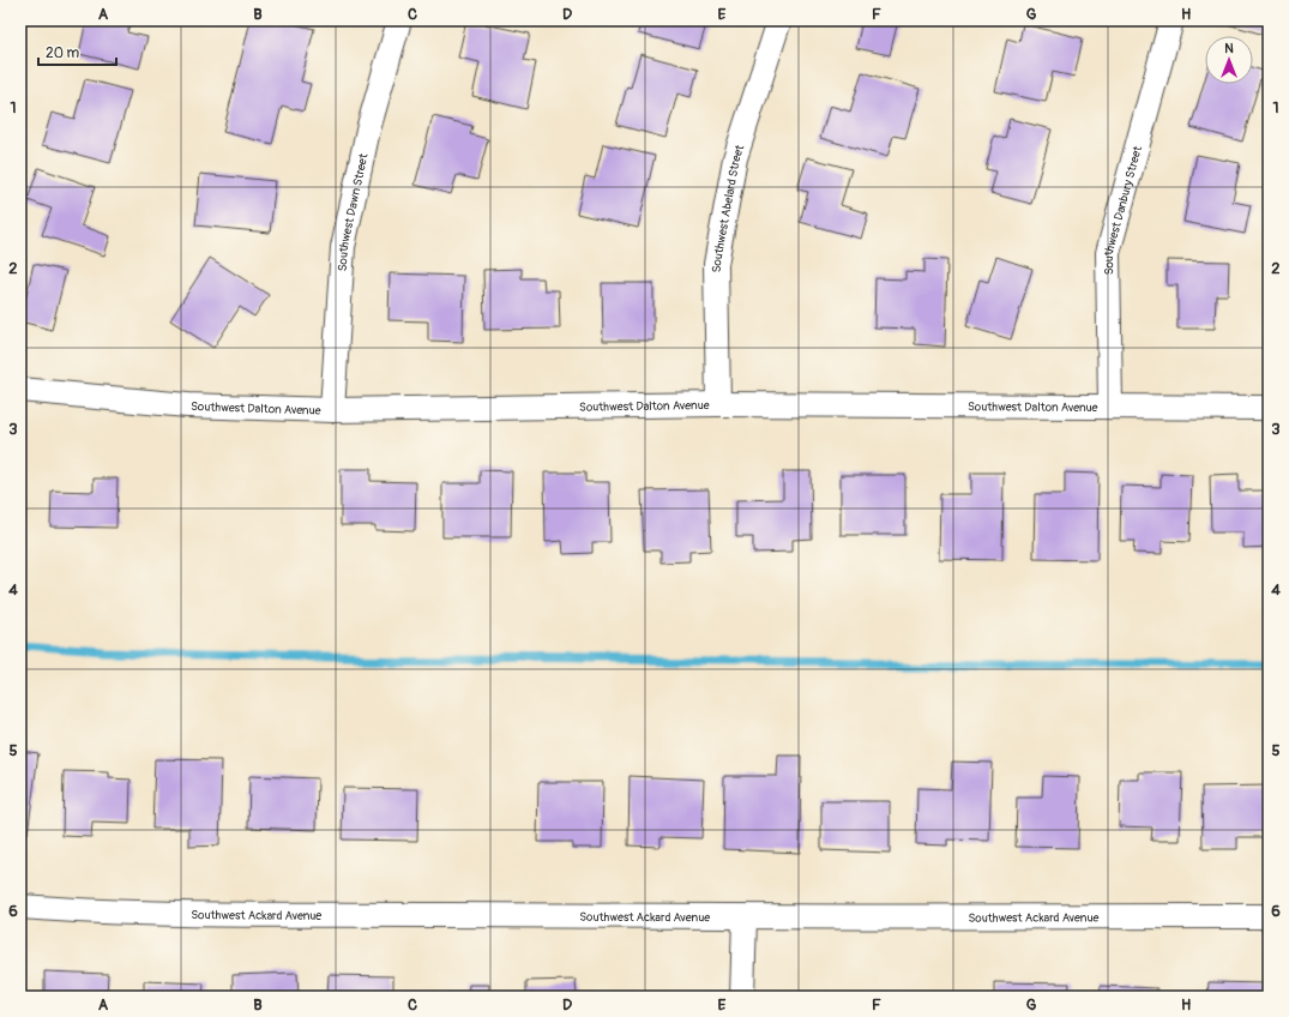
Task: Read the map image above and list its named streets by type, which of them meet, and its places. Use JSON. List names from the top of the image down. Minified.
{"streets":{"street":["Southwest Abelard Street","Southwest Danbury Street","Southwest Dawn Street","Southwest Dalton Avenue","Southwest Ackard Avenue"]},"crossings":[["Southwest Abelard Street","Southwest Dalton Avenue"],["Southwest Danbury Street","Southwest Dalton Avenue"],["Southwest Dawn Street","Southwest Dalton Avenue"]],"scale_bar":"20 m","north":"top","grid":{"columns":["A","B","C","D","E","F","G","H"],"rows":["1","2","3","4","5","6"]}}
